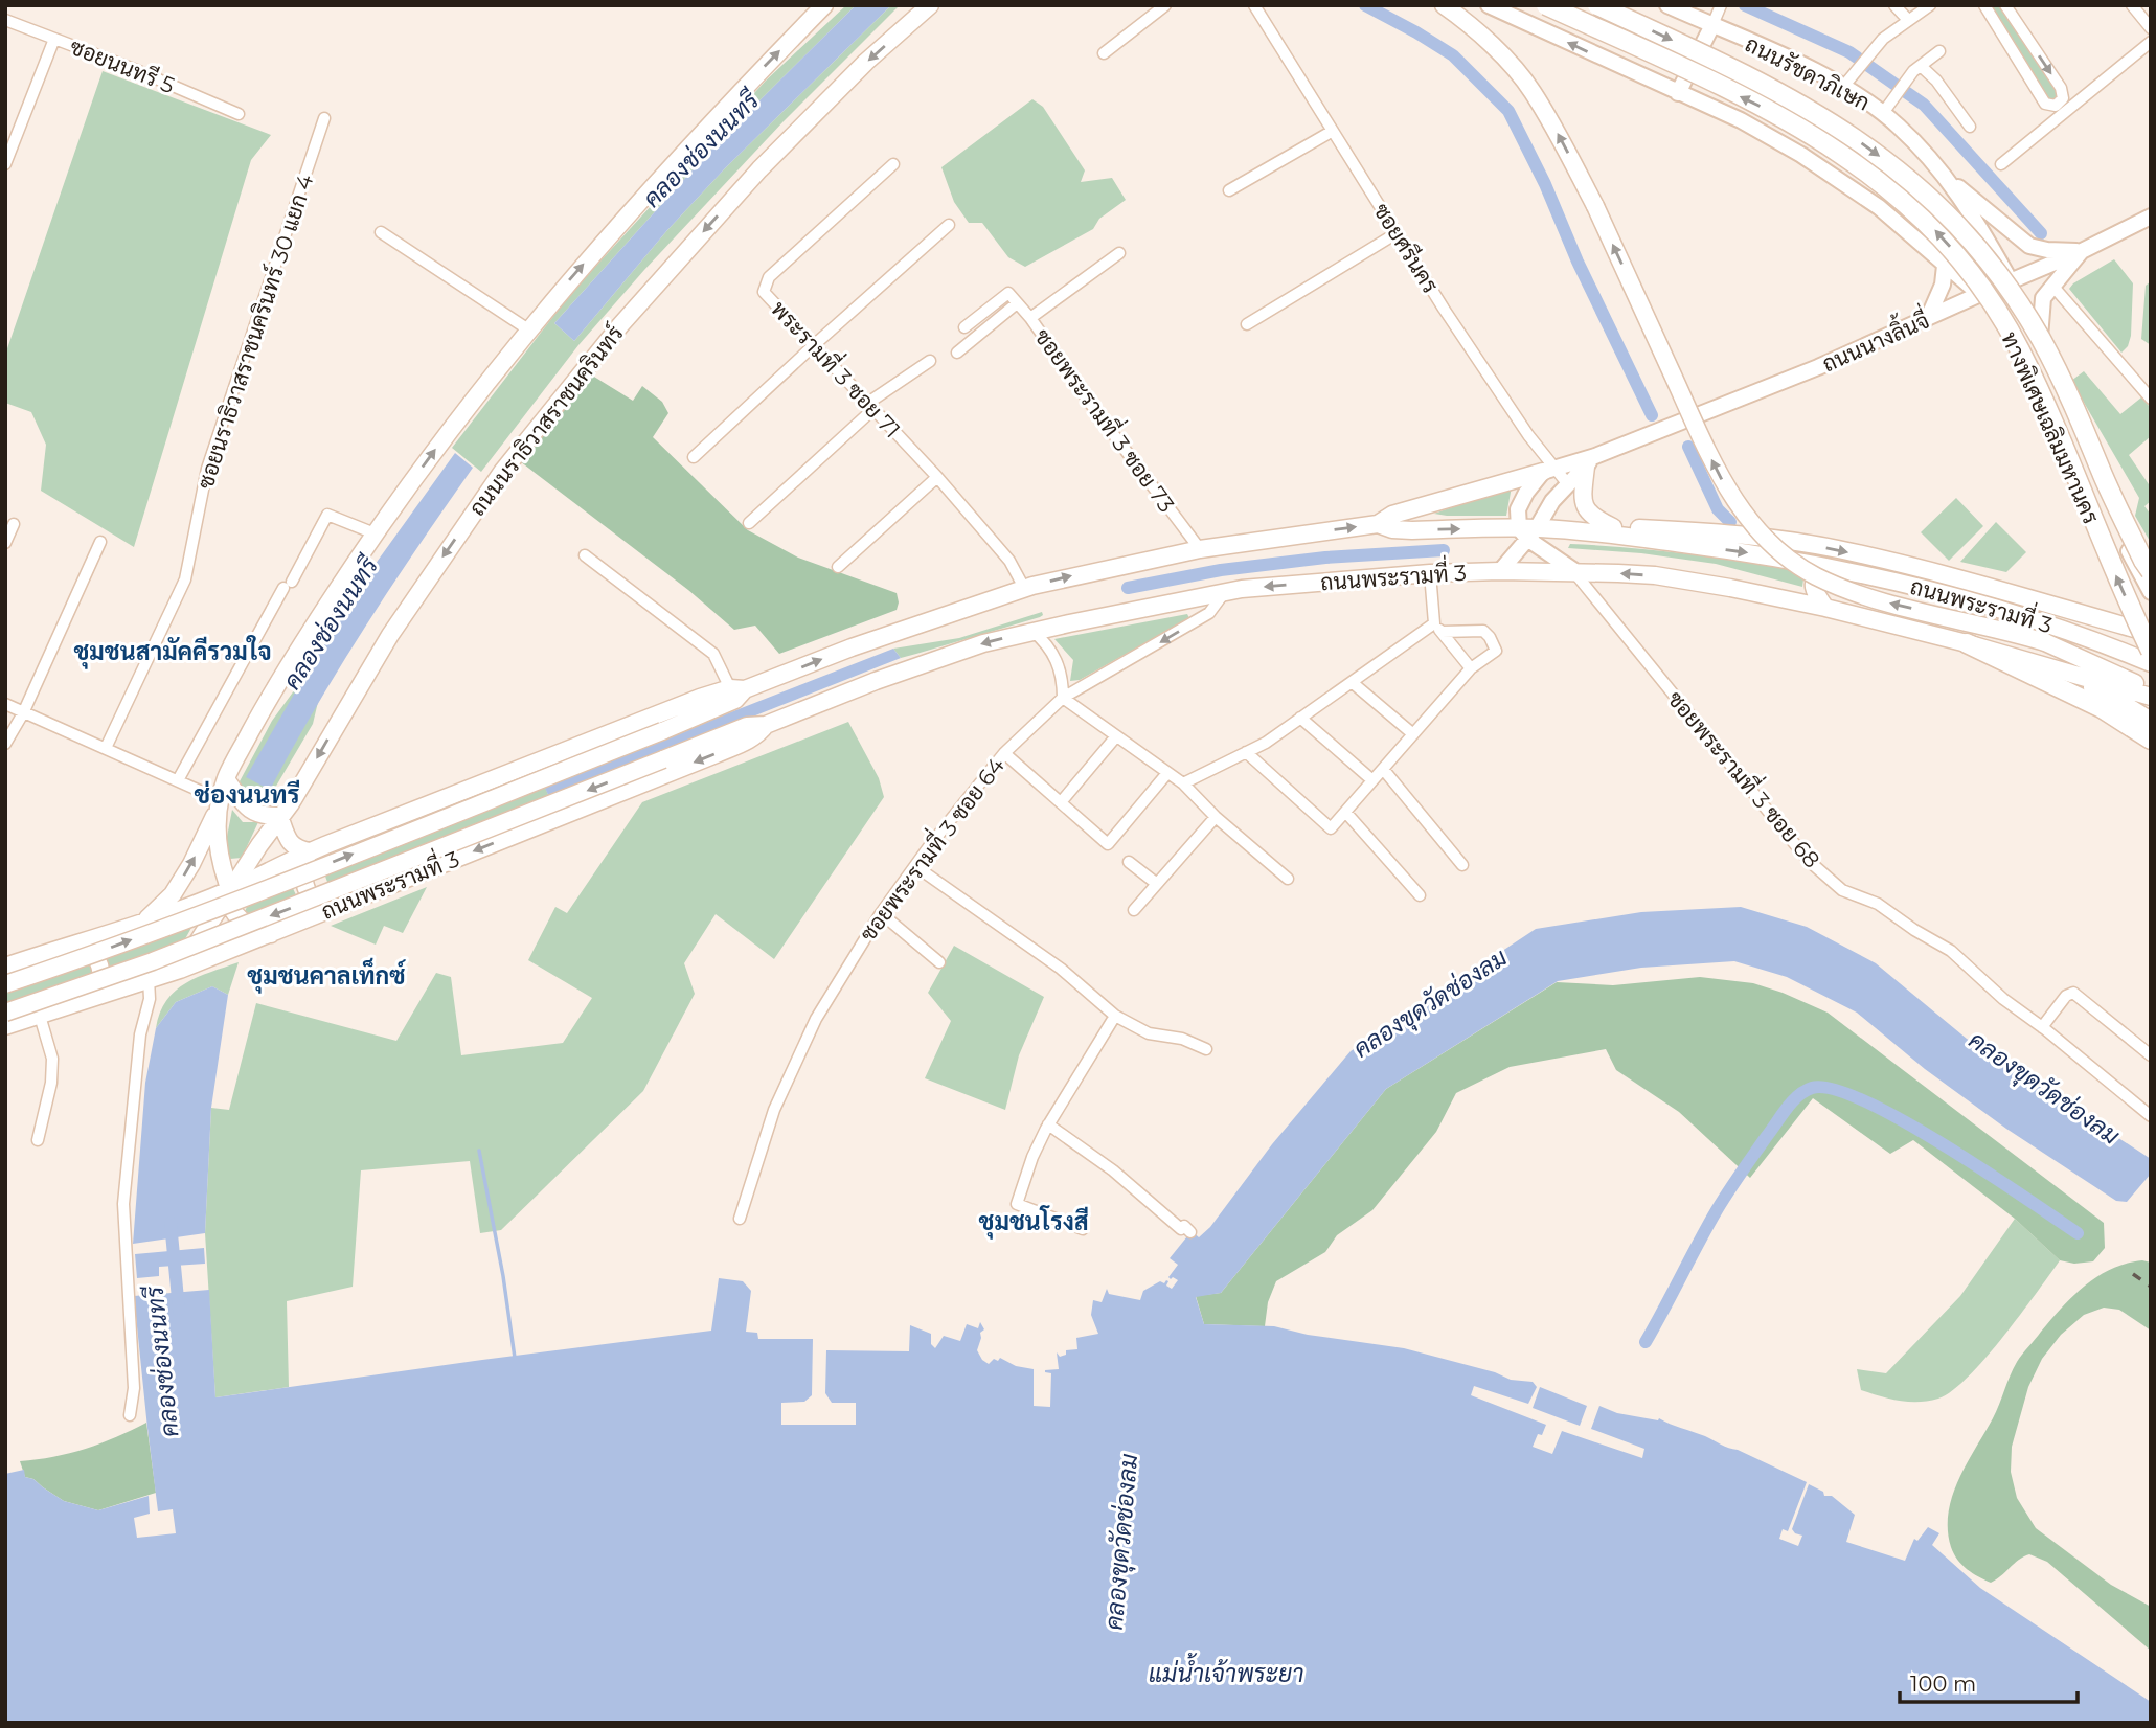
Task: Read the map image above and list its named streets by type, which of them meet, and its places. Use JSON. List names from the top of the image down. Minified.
{"streets":{"highway":["ทางพิเศษเฉลิมมหานคร"],"main road":["ถนนรัชดาภิเษก","ถนนนางลิ้นจี่","ถนนนราธิวาสราชนครินทร์","ถนนพระรามที่ 3"],"street":["ซอยนนทรี 5","ซอยศรีนคร","ซอยนราธิวาสราชนครินทร์ 30 แยก 4","พระรามที่ 3 ซอย 71","ซอยพระรามที่ 3 ซอย 73","ซอยพระรามที่ 3 ซอย 68","ซอยพระรามที่ 3 ซอย 64"]},"crossings":[["ถนนรัชดาภิเษก","ถนนนางลิ้นจี่"],["ซอยศรีนคร","ถนนนางลิ้นจี่"],["ถนนนางลิ้นจี่","ถนนพระรามที่ 3"],["พระรามที่ 3 ซอย 71","ถนนพระรามที่ 3"],["ถนนนราธิวาสราชนครินทร์","ถนนพระรามที่ 3"],["ซอยพระรามที่ 3 ซอย 73","ถนนพระรามที่ 3"],["ถนนพระรามที่ 3","ซอยพระรามที่ 3 ซอย 68"],["ถนนพระรามที่ 3","ซอยพระรามที่ 3 ซอย 64"]],"districts":["ชุมชนสามัคคีรวมใจ","ช่องนนทรี","ชุมชนคาลเท็กซ์","ชุมชนโรงสี"],"water":["คลองช่องนนทรี","คลองขุดวัดช่องลม","แม่น้ำเจ้าพระยา"],"scale_bar":"100 m"}
